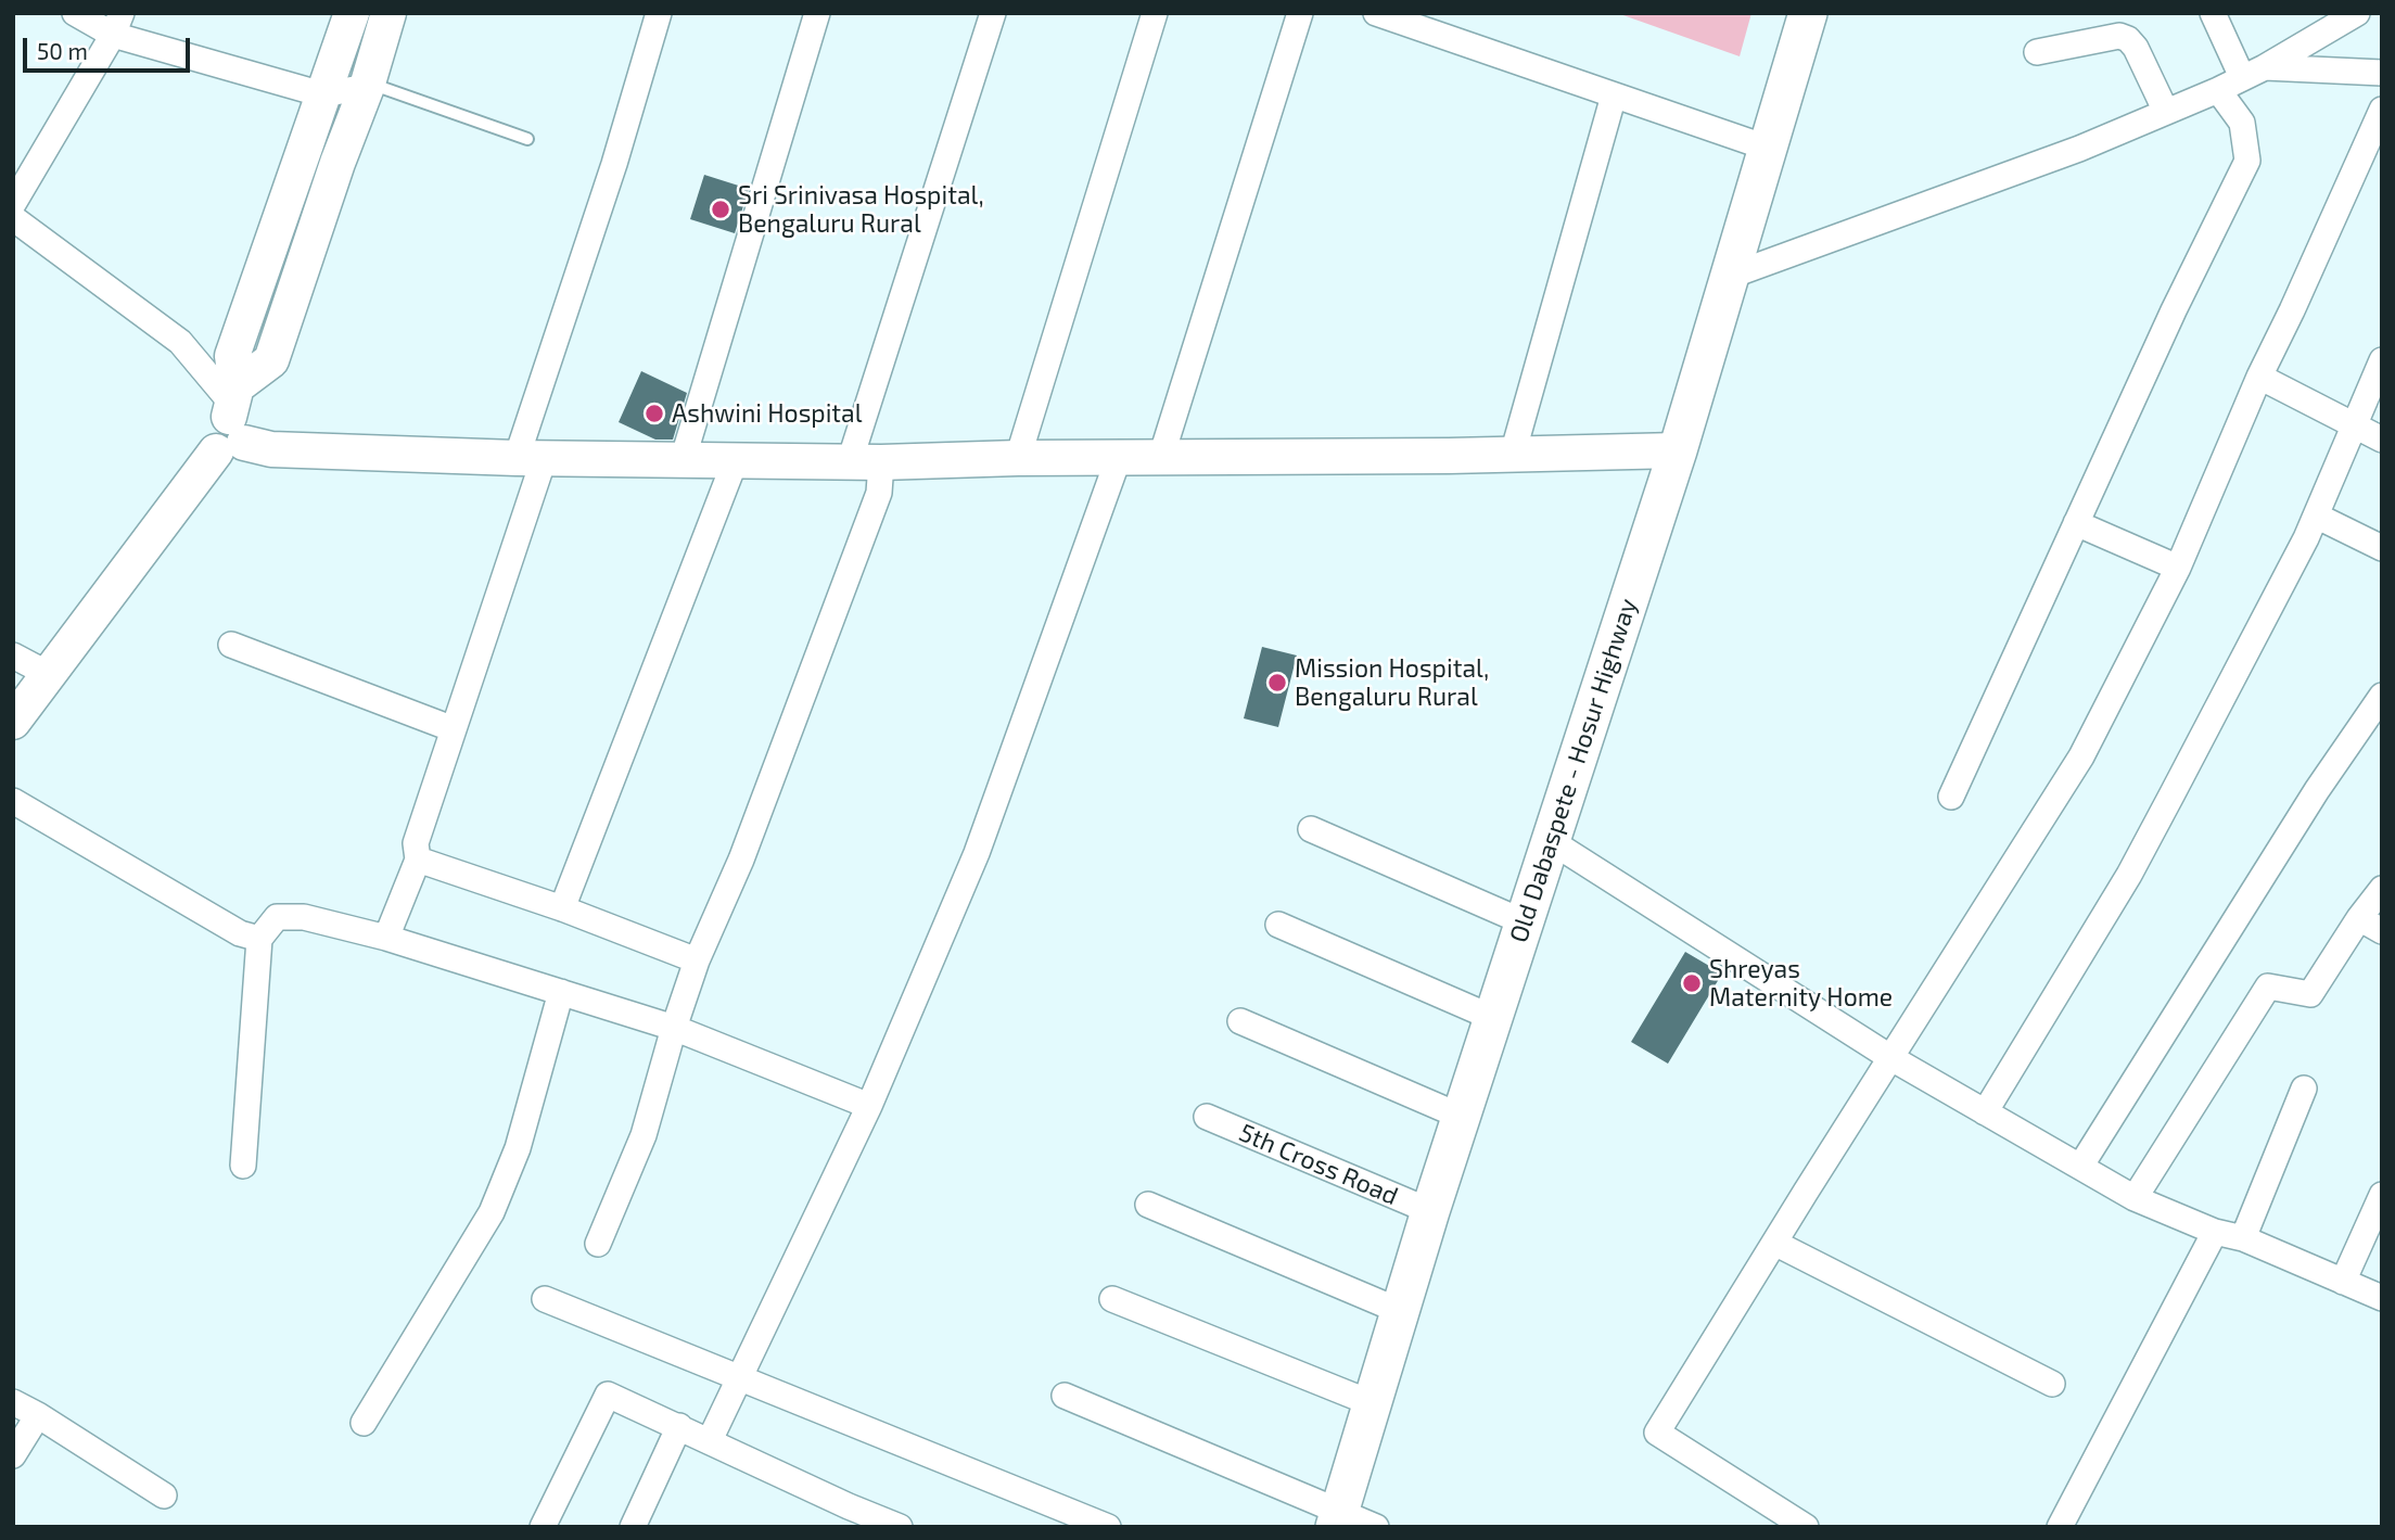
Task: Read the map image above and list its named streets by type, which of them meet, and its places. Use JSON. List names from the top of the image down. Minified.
{"streets":{"main road":["Old Dabaspete - Hosur Highway"],"street":["5th Cross Road"]},"crossings":[["Old Dabaspete - Hosur Highway","5th Cross Road"]],"places":["Sri Srinivasa Hospital, Bengaluru Rural","Ashwini Hospital","Mission Hospital, Bengaluru Rural","Shreyas Maternity Home"],"scale_bar":"50 m"}
